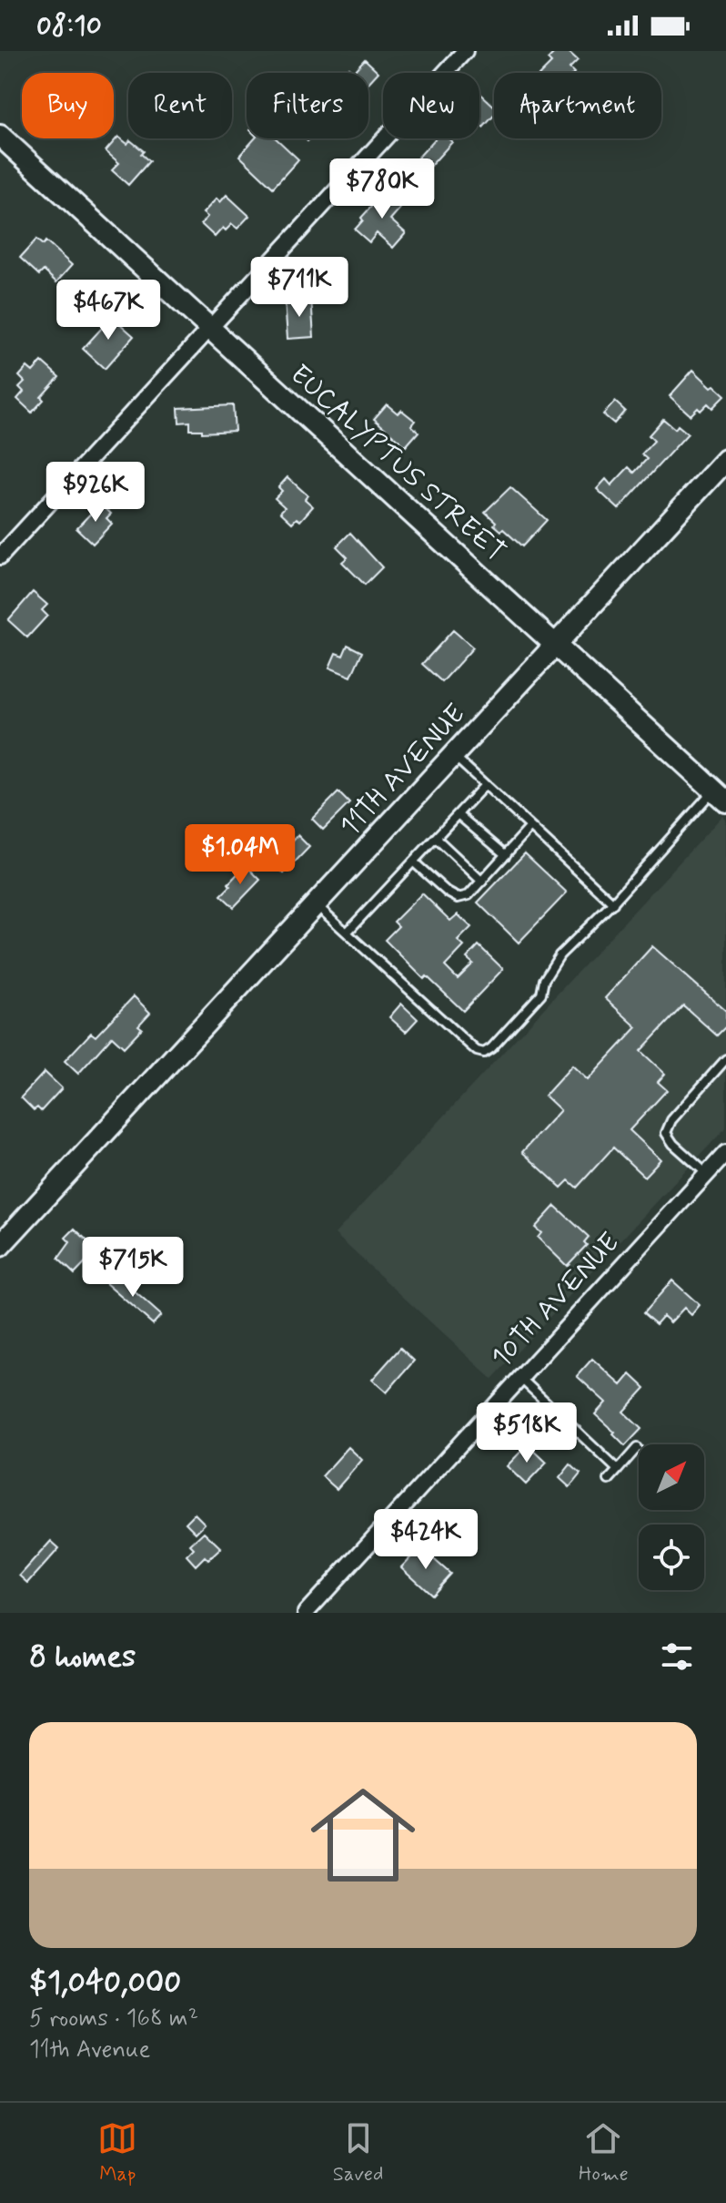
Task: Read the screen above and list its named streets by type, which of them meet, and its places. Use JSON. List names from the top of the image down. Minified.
{"streets":{"main road":["EUCALYPTUS STREET","11TH AVENUE"],"street":["10TH AVENUE"]},"crossings":[["EUCALYPTUS STREET","11TH AVENUE"]],"north":"top right","page":{"status":"08:10","chip":["Buy","Rent","Filters","New","Apartment"],"price":["$780K","$711K","$467K","$926K","$1.04M","$715K","$518K","$424K"],"heading":"8 homes","list":[{"name":"$1,040,000","note":"5 rooms · 168 m² · 11th Avenue"}],"tabs":["Map","Saved","Home"]}}
